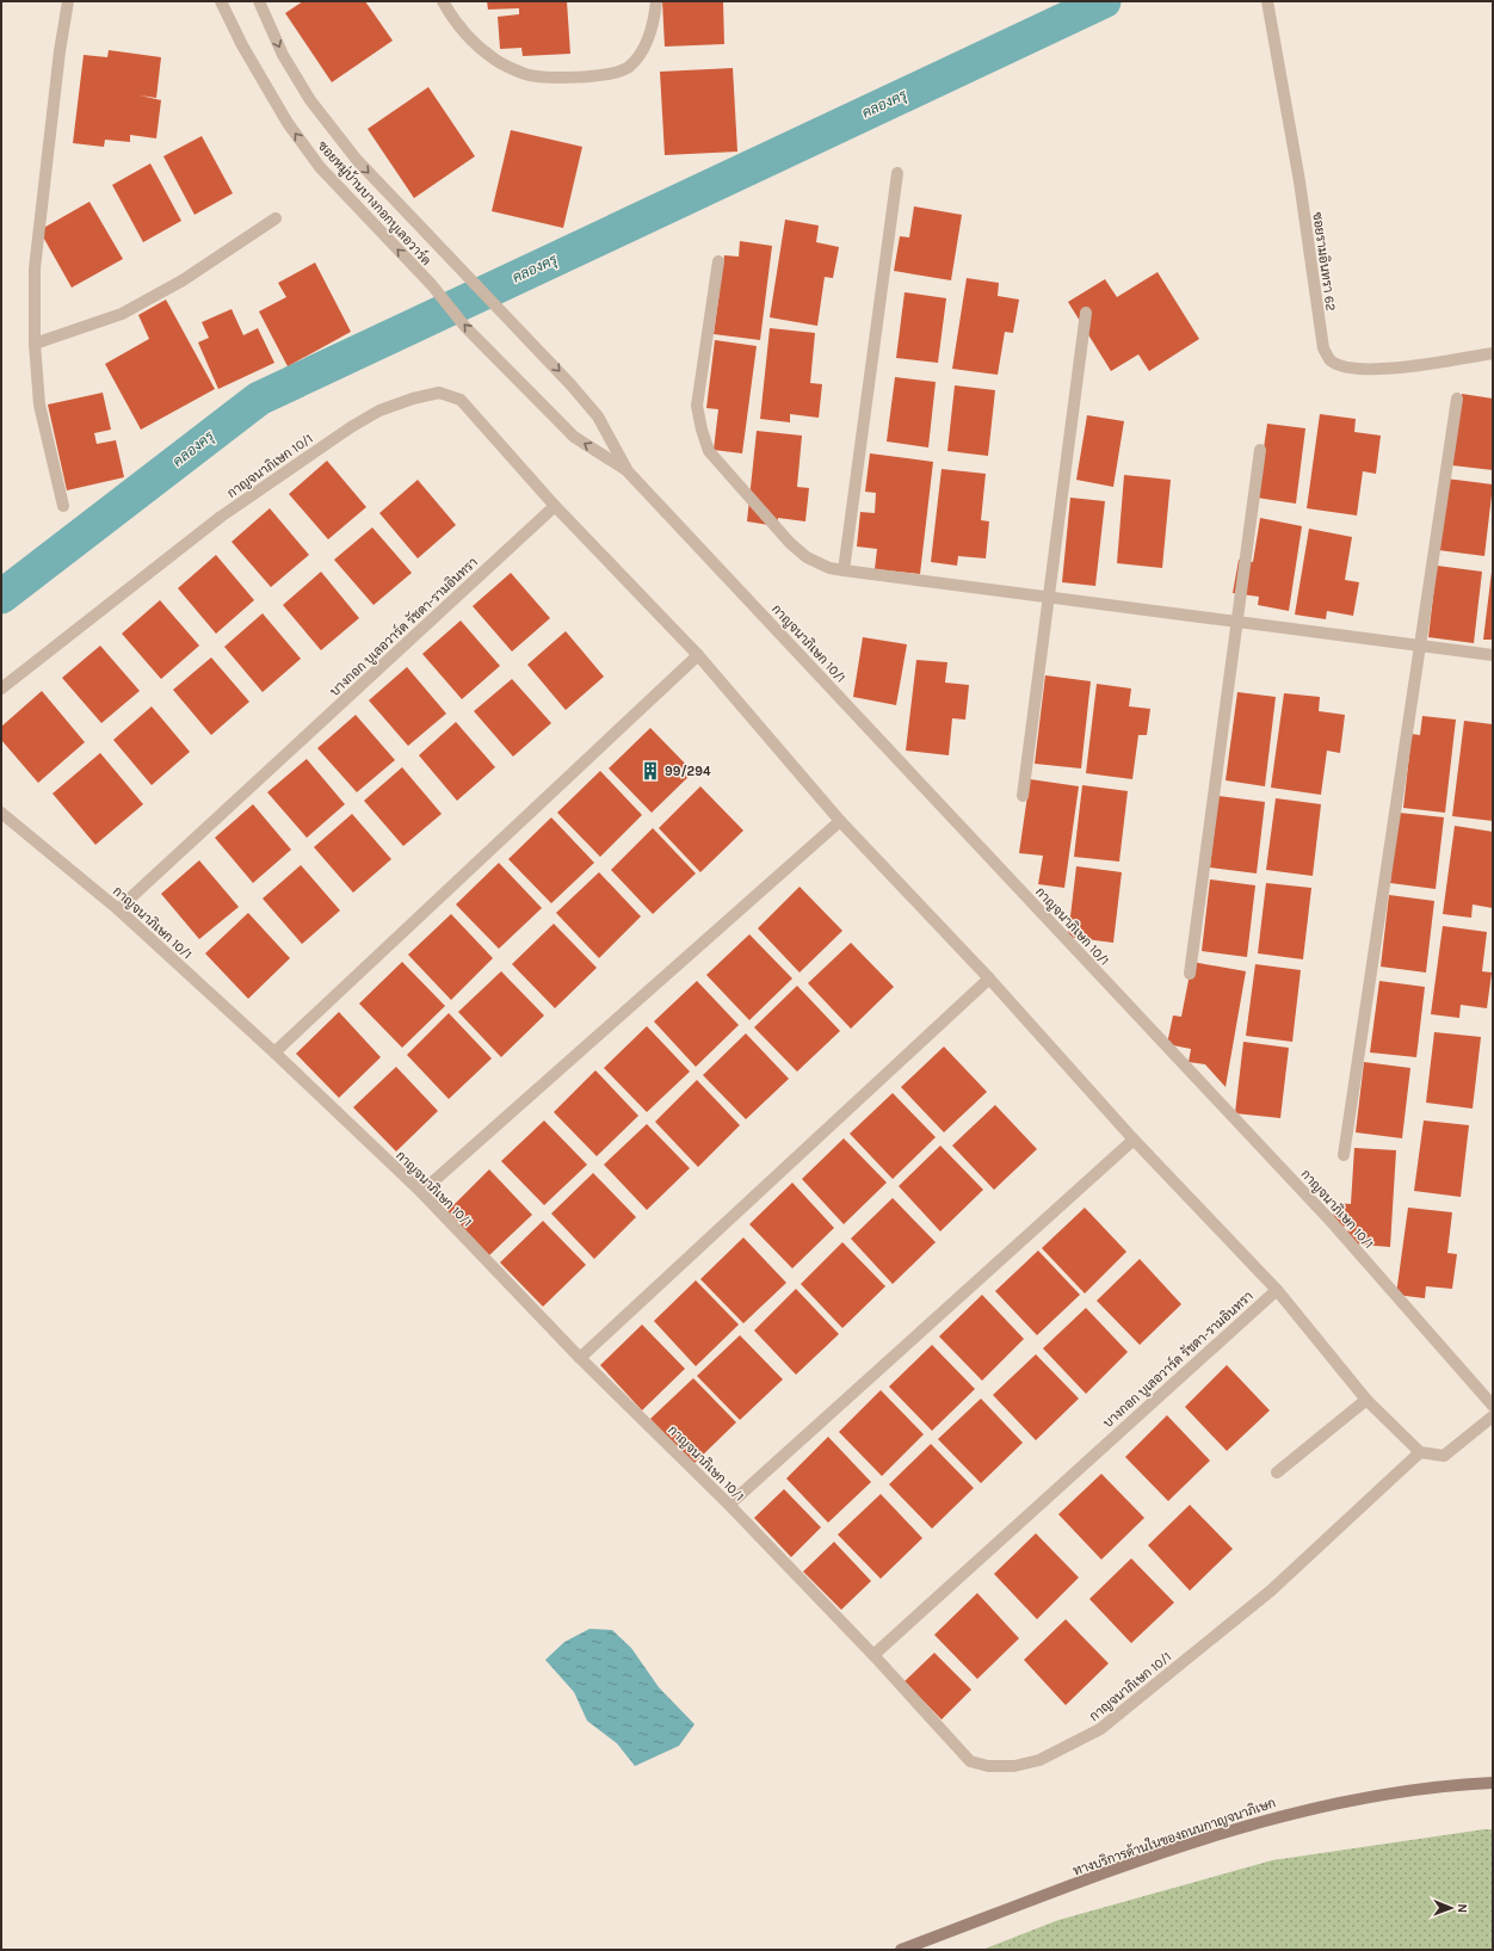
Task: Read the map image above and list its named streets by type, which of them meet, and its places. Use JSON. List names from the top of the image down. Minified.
{"streets":{"main road":["ทางบริการด้านในของถนนกาญจนาภิเษก"],"street":["ซอยหมู่บ้านบางกอกบูเลอวาร์ด","ซอยรามอินทรา 62","กาญจนาภิเษก 10/1","บางกอก บูเลอวาร์ด รัชดา-รามอินทรา"]},"crossings":[["ซอยหมู่บ้านบางกอกบูเลอวาร์ด","กาญจนาภิเษก 10/1"],["กาญจนาภิเษก 10/1","บางกอก บูเลอวาร์ด รัชดา-รามอินทรา"]],"water":["คลองครุ"],"places":{"building":["99/294"]},"north":"right"}
